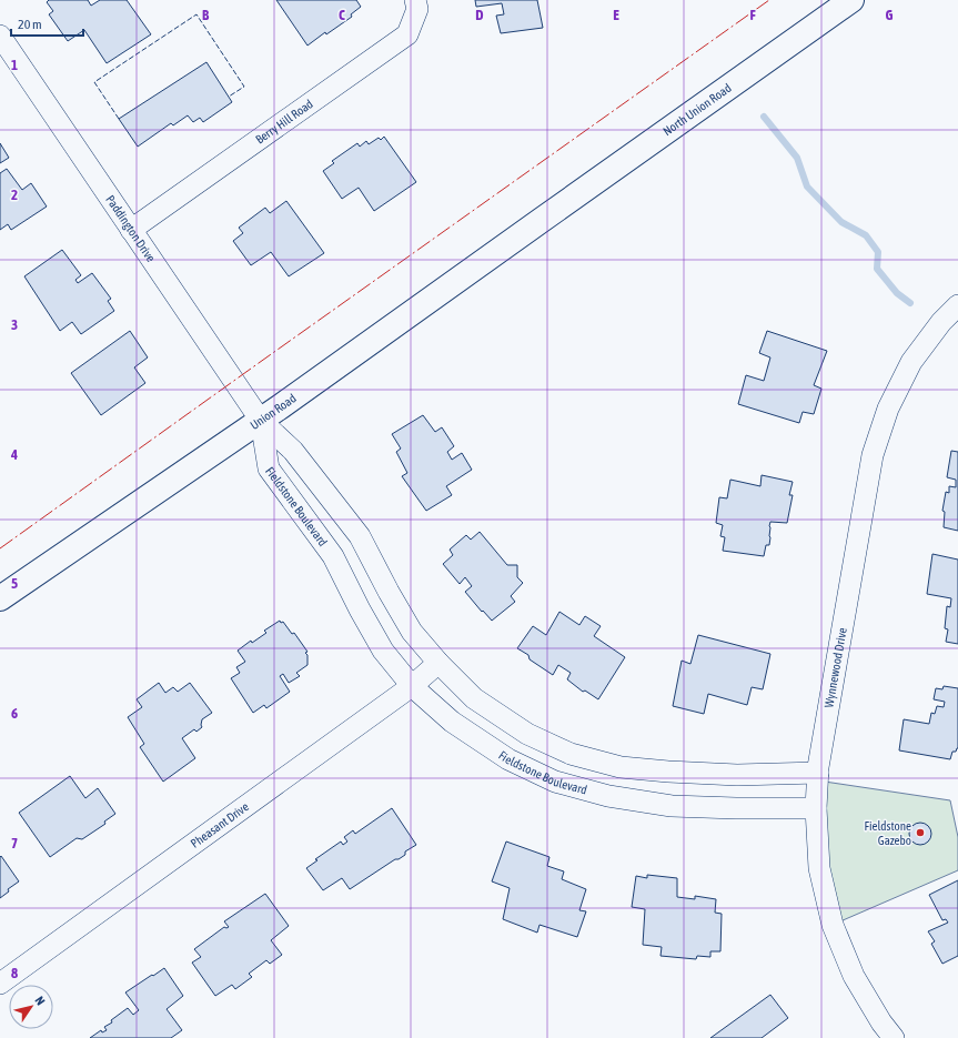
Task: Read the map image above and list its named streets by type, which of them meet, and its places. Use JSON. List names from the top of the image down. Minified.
{"streets":{"main road":["North Union Road","Union Road"],"street":["Berry Hill Road","Paddington Drive","Fieldstone Boulevard","Wynnewood Drive","Pheasant Drive"]},"crossings":[["North Union Road","Union Road"],["Berry Hill Road","Paddington Drive"],["Paddington Drive","Union Road"],["Paddington Drive","Fieldstone Boulevard"],["Union Road","Fieldstone Boulevard"],["Fieldstone Boulevard","Wynnewood Drive"],["Fieldstone Boulevard","Pheasant Drive"]],"places":["Fieldstone Gazebo"],"scale_bar":"20 m","north":"top right","grid":{"columns":["B","C","D","E","F","G"],"rows":["1","2","3","4","5","6","7","8"]}}
